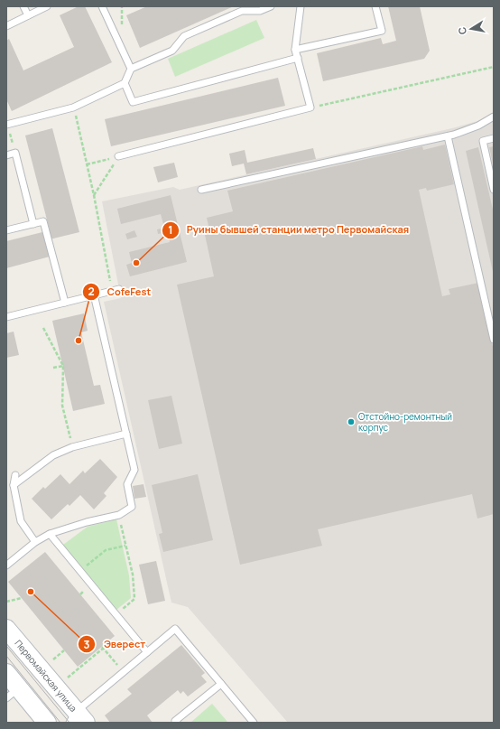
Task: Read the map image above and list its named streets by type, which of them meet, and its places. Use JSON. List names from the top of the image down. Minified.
{"streets":{"main road":["Первомайская улица"]},"places":["Руины бывшей станции метро Первомайская","CofeFest","Отстойно-ремонтный корпус","Эверест"],"north":"left"}
